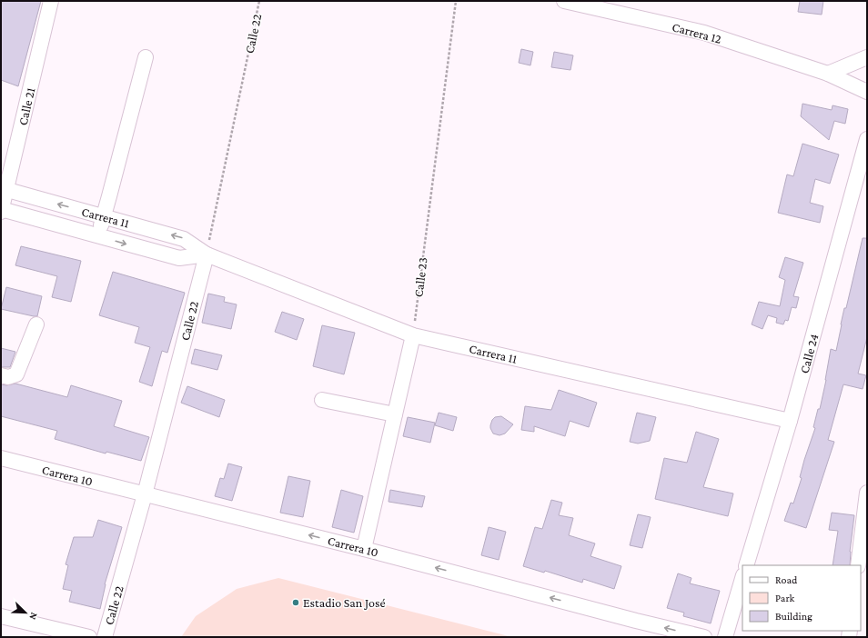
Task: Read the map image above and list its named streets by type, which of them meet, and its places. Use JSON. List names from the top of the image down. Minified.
{"streets":{"street":["Carrera 12","Calle 22","Calle 21","Carrera 11","Calle 24","Carrera 10"],"path":["Calle 23"]},"crossings":[["Calle 22","Carrera 11"],["Calle 22","Carrera 10"],["Calle 21","Carrera 11"],["Carrera 11","Calle 23"],["Carrera 11","Calle 24"]],"one_way":["Carrera 10"],"places":["Estadio San José"],"legend":["Road","Park","Building"],"north":"bottom right"}
